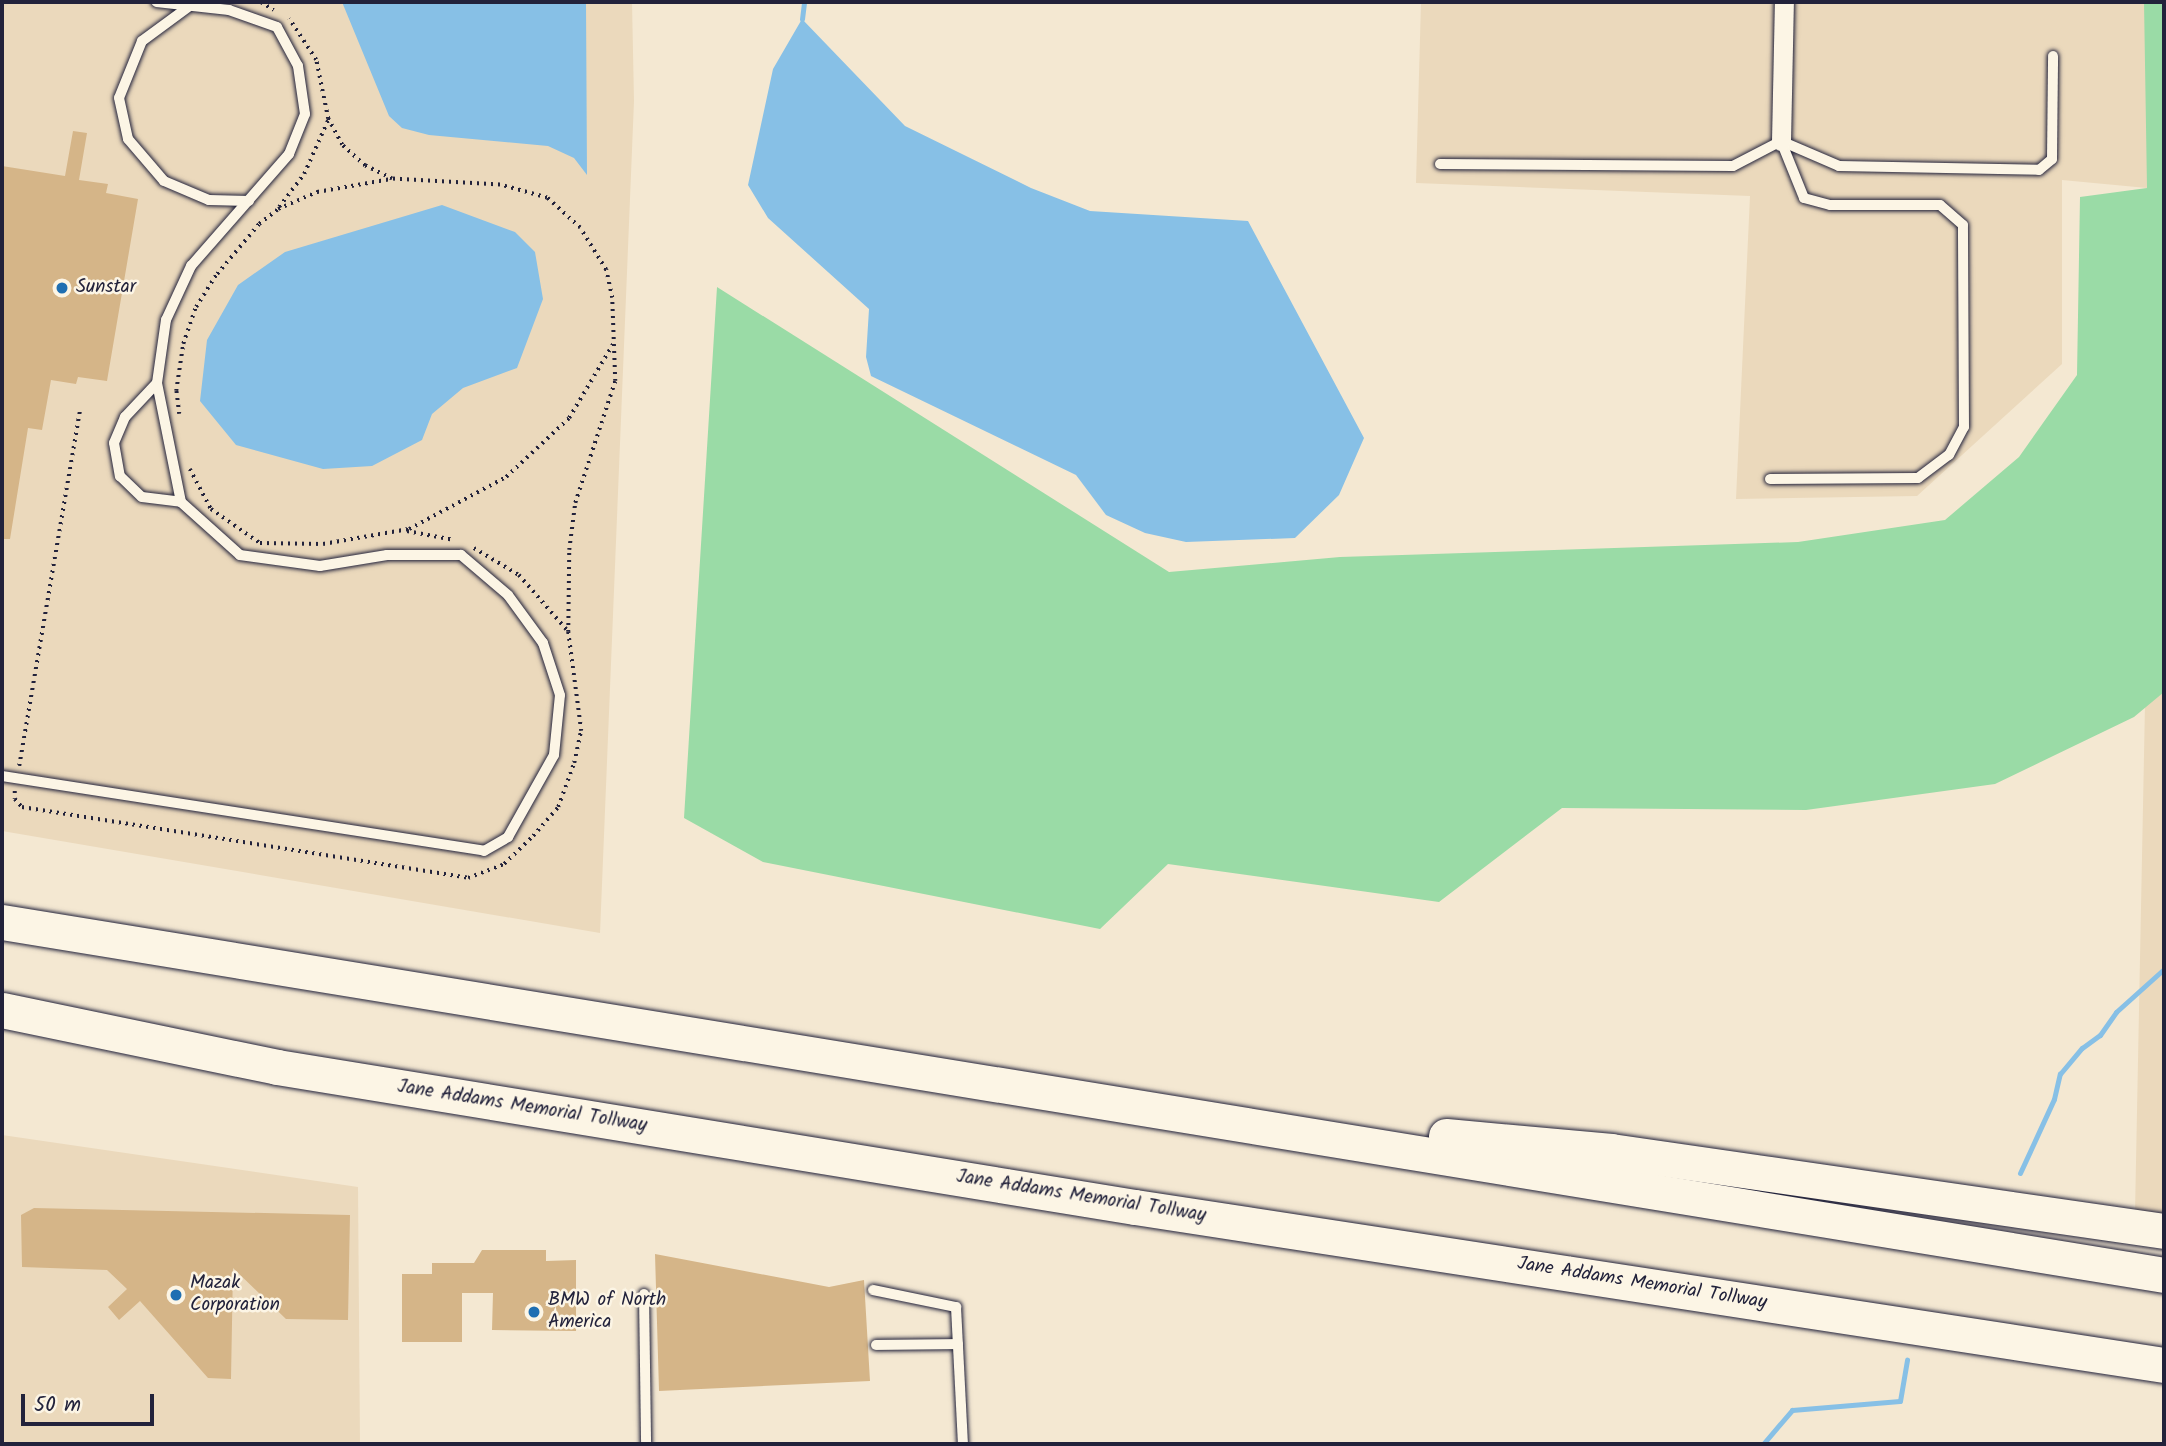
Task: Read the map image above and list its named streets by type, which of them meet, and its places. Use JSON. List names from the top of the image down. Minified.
{"streets":{"highway":["Jane Addams Memorial Tollway"]},"places":["Sunstar","Mazak Corporation","BMW of North America"],"scale_bar":"50 m"}
